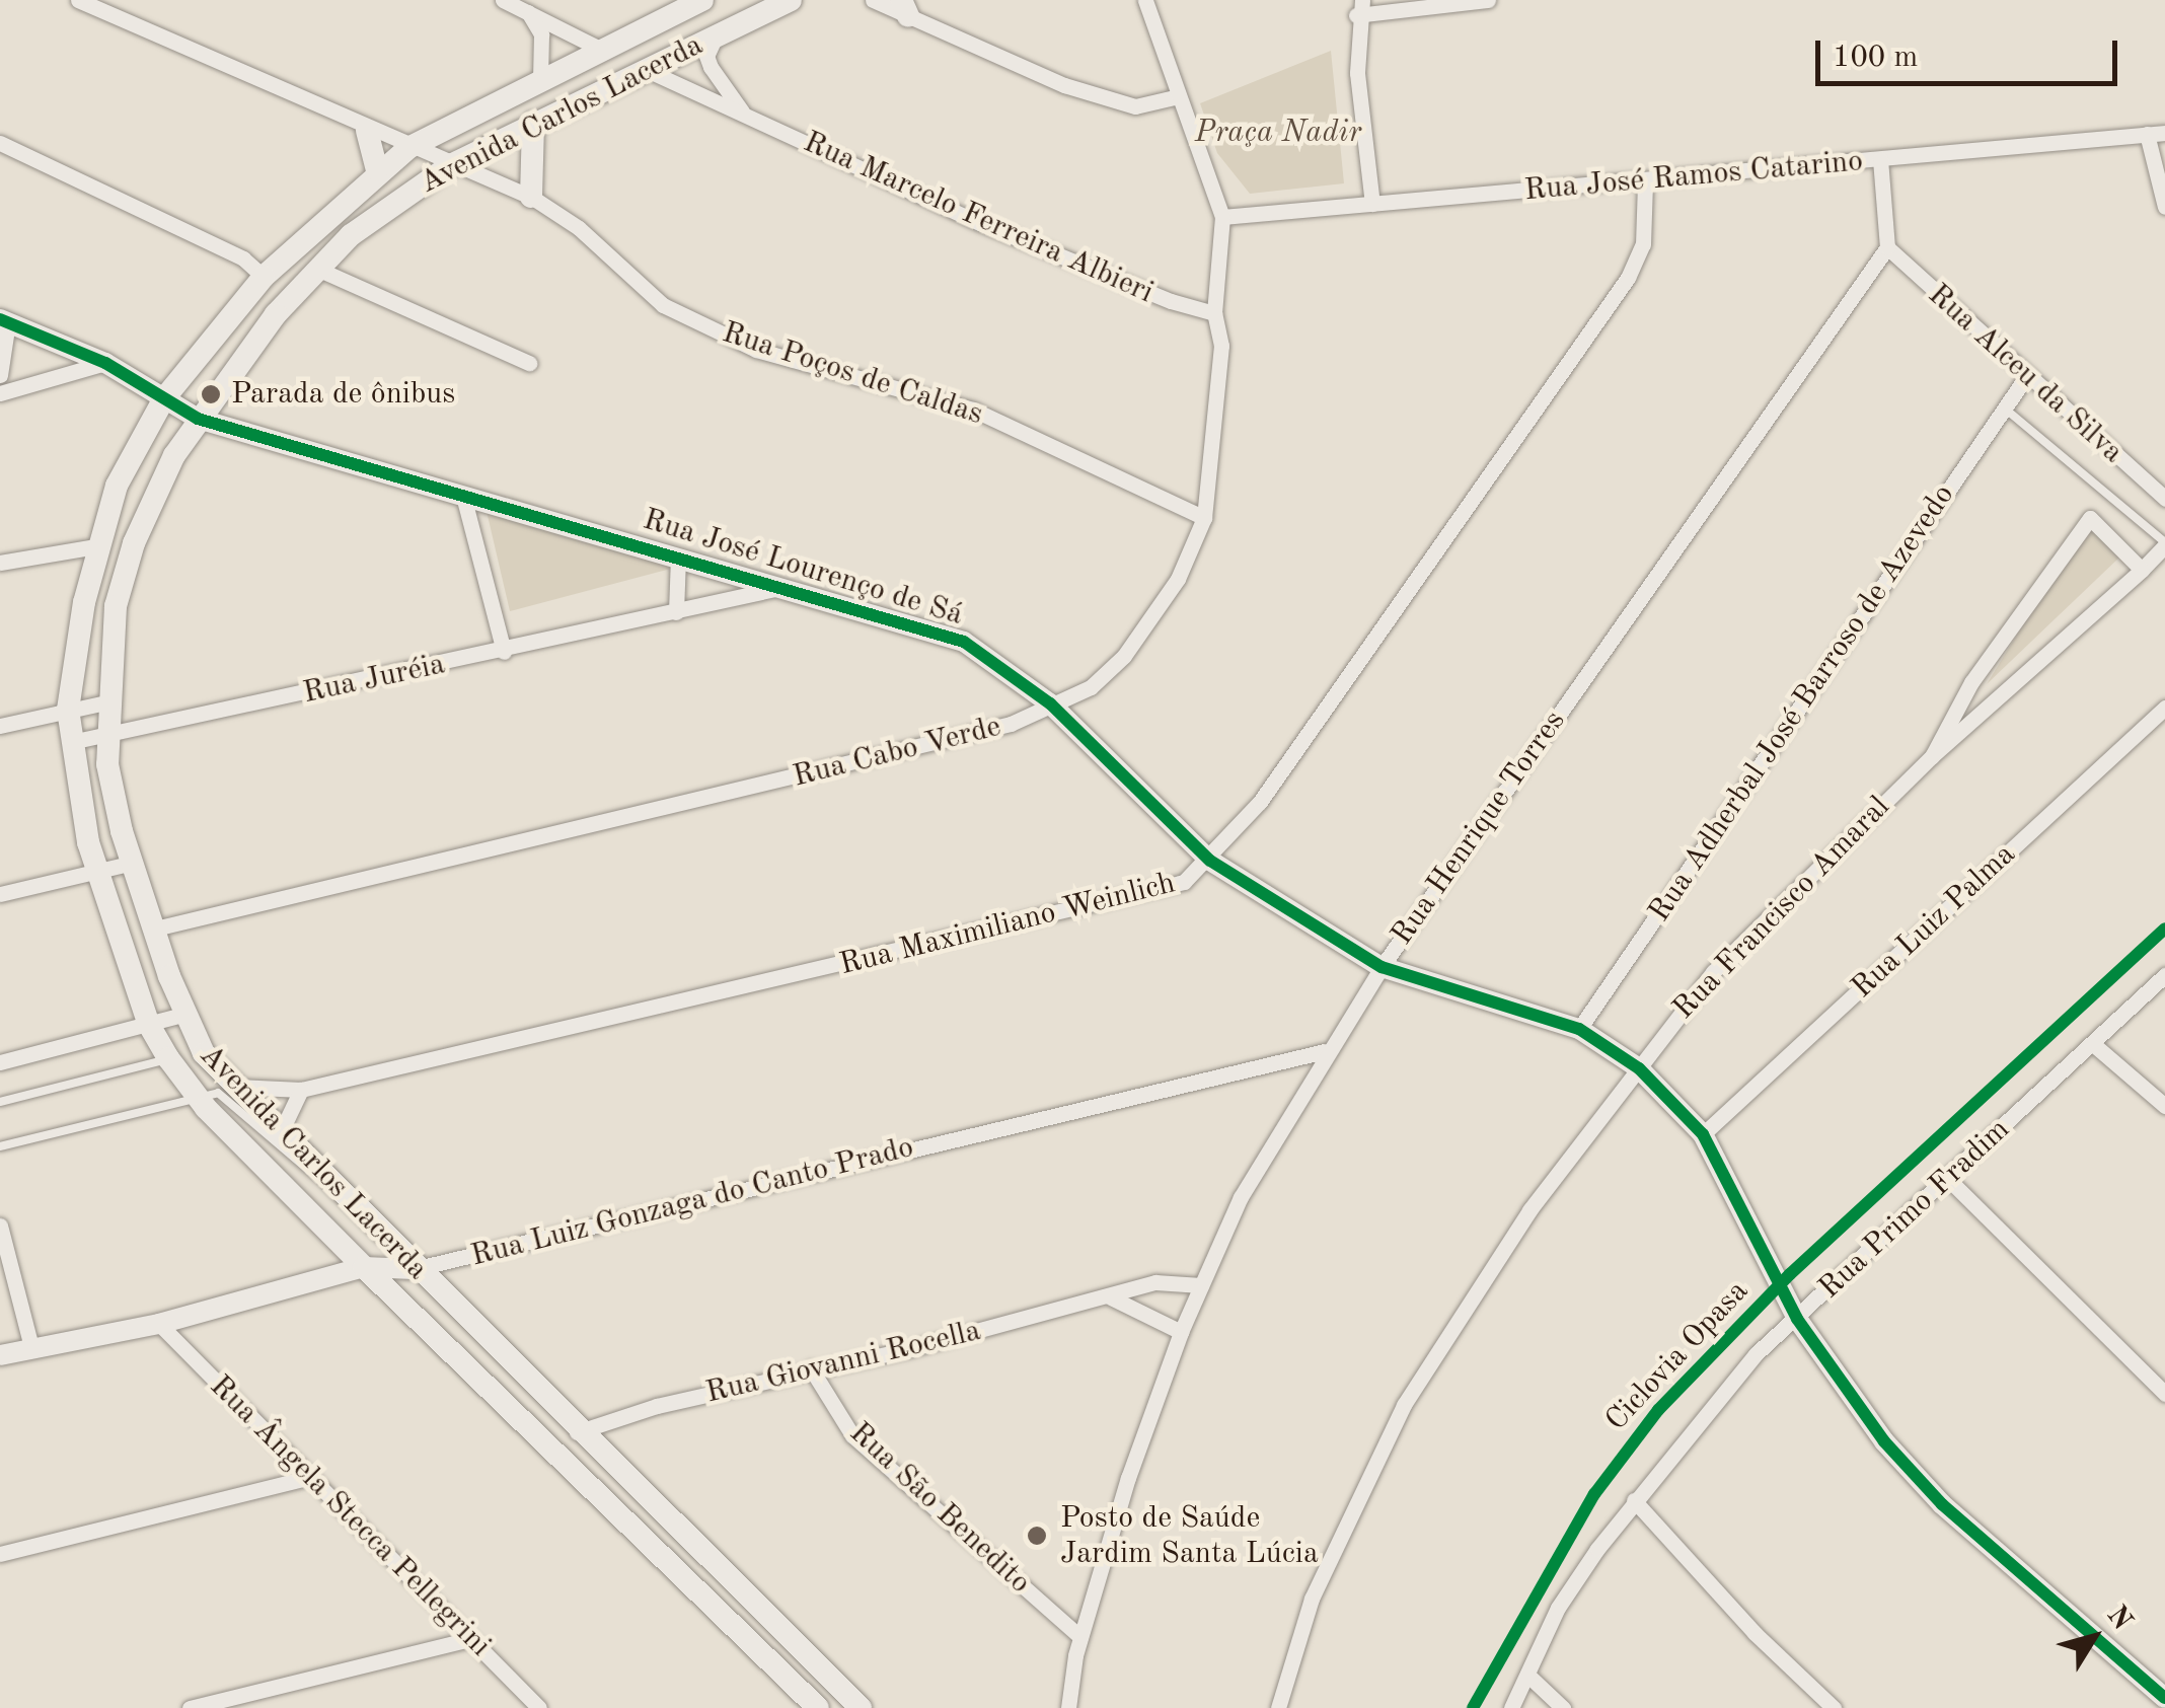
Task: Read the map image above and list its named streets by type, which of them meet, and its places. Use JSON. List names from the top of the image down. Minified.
{"streets":{"main road":["Avenida Carlos Lacerda"],"street":["Rua José Ramos Catarino","Rua Marcelo Ferreira Albieri","Rua Poços de Caldas","Rua Alceu da Silva","Rua José Lourenço de Sá","Rua Juréia","Rua Adherbal José Barroso de Azevedo","Rua Cabo Verde","Rua Henrique Torres","Rua Francisco Amaral","Rua Luiz Palma","Rua Maximiliano Weinlich","Rua Luiz Gonzaga do Canto Prado","Rua Primo Fradim","Rua Giovanni Rocella","Rua São Benedito","Rua Ângela Stecca Pellegrini"],"cycle path":["Ciclovia Opasa"]},"crossings":[["Avenida Carlos Lacerda","Rua Marcelo Ferreira Albieri"],["Avenida Carlos Lacerda","Rua Poços de Caldas"],["Avenida Carlos Lacerda","Rua José Lourenço de Sá"],["Avenida Carlos Lacerda","Rua Juréia"],["Avenida Carlos Lacerda","Rua Cabo Verde"],["Avenida Carlos Lacerda","Rua Maximiliano Weinlich"],["Avenida Carlos Lacerda","Rua Luiz Gonzaga do Canto Prado"],["Avenida Carlos Lacerda","Rua Giovanni Rocella"],["Rua José Ramos Catarino","Rua Cabo Verde"],["Rua José Ramos Catarino","Rua Maximiliano Weinlich"],["Rua Marcelo Ferreira Albieri","Rua Cabo Verde"],["Rua Poços de Caldas","Rua Cabo Verde"],["Rua Alceu da Silva","Rua Adherbal José Barroso de Azevedo"],["Rua Alceu da Silva","Rua Henrique Torres"],["Rua José Lourenço de Sá","Rua Juréia"],["Rua José Lourenço de Sá","Rua Adherbal José Barroso de Azevedo"],["Rua José Lourenço de Sá","Rua Cabo Verde"],["Rua José Lourenço de Sá","Rua Henrique Torres"],["Rua José Lourenço de Sá","Rua Francisco Amaral"],["Rua José Lourenço de Sá","Rua Luiz Palma"],["Rua José Lourenço de Sá","Rua Maximiliano Weinlich"],["Rua José Lourenço de Sá","Rua Primo Fradim"],["Rua Henrique Torres","Rua Luiz Gonzaga do Canto Prado"],["Rua Henrique Torres","Rua Giovanni Rocella"],["Rua Henrique Torres","Rua São Benedito"],["Rua Luiz Gonzaga do Canto Prado","Rua Ângela Stecca Pellegrini"],["Rua Giovanni Rocella","Rua São Benedito"]],"parks":["Praça Nadir"],"places":["Parada de ônibus","Posto de Saúde Jardim Santa Lúcia"],"scale_bar":"100 m","north":"top right"}
